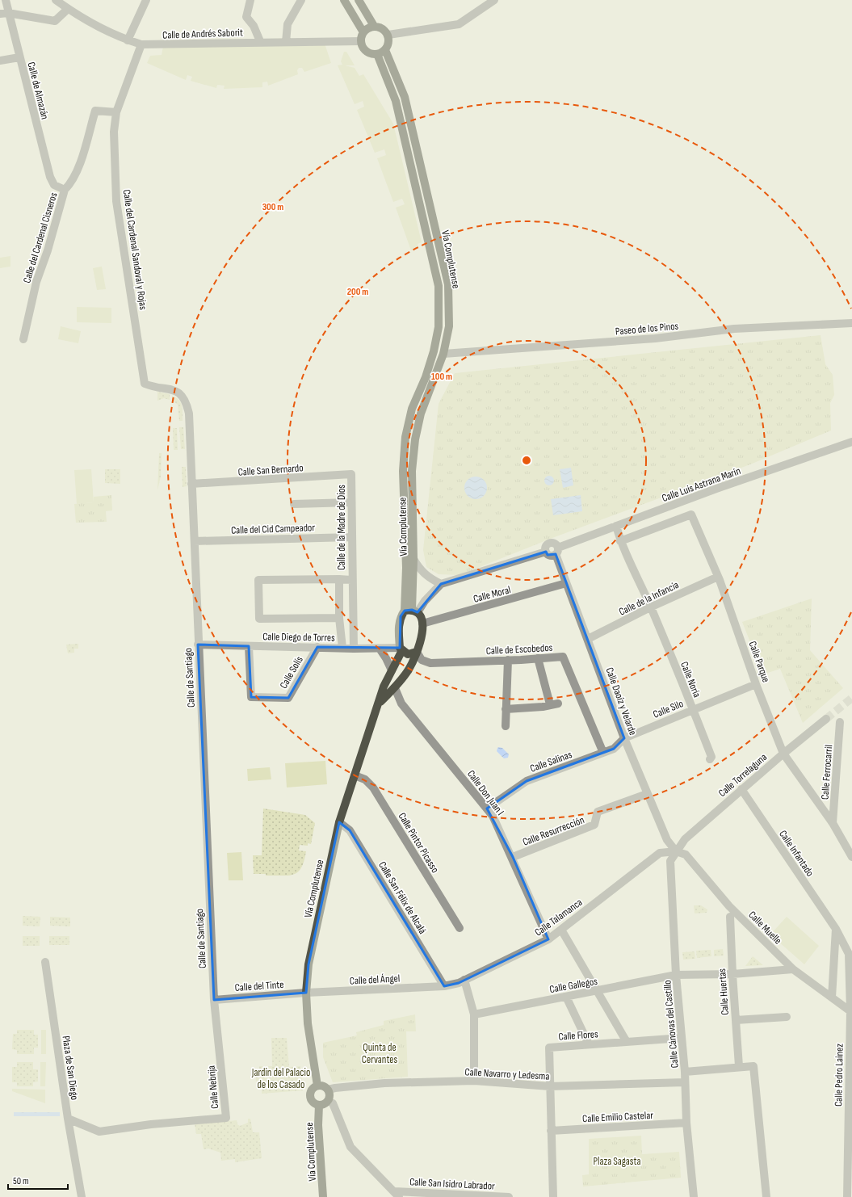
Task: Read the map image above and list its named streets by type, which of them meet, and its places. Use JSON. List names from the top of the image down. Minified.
{"streets":{"main road":["Vía Complutense"],"street":["Calle de Andrés Saborit","Calle de Almazán","Calle del Cardenal Cisneros","Calle del Cardenal Sandoval y Rojas","Paseo de los Pinos","Calle San Bernardo","Calle Luis Astrana Marín","Calle de la Madre de Dios","Calle del Cid Campeador","Calle Moral","Calle de la Infancia","Calle Diego de Torres","Calle de Escobedos","Calle Parque","Calle Solís","Calle de Santiago","Calle Noria","Calle Daoíz y Velarde","Calle Silo","Calle Salinas","Calle Ferrocarril","Calle Torrelaguna","Calle Don Juan I","Calle Resurrección","Calle Pintor Picasso","Calle Infantado","Calle San Félix de Alcalá","Calle Talamanca","Calle Muelle","Calle del Ángel","Calle Gallegos","Calle del Tinte","Calle Huertas","Calle Cánovas del Castillo","Calle Flores","Plaza de San Diego","Calle Navarro y Ledesma","Calle Pedro Lainez","Calle Nebrija","Calle Emilio Castelar","Calle San Isidro Labrador"]},"crossings":[["Calle de Andrés Saborit","Calle del Cardenal Sandoval y Rojas"],["Calle de Andrés Saborit","Vía Complutense"],["Calle de Almazán","Calle del Cardenal Cisneros"],["Calle del Cardenal Cisneros","Calle del Cardenal Sandoval y Rojas"],["Calle del Cardenal Sandoval y Rojas","Calle de Santiago"],["Vía Complutense","Paseo de los Pinos"],["Vía Complutense","Calle Moral"],["Vía Complutense","Calle Diego de Torres"],["Vía Complutense","Calle de Escobedos"],["Vía Complutense","Calle Don Juan I"],["Vía Complutense","Calle Pintor Picasso"],["Vía Complutense","Calle San Félix de Alcalá"],["Vía Complutense","Calle del Ángel"],["Vía Complutense","Calle del Tinte"],["Vía Complutense","Calle Navarro y Ledesma"],["Calle San Bernardo","Calle de la Madre de Dios"],["Calle San Bernardo","Calle de Santiago"],["Calle Luis Astrana Marín","Calle Noria"],["Calle Luis Astrana Marín","Calle Daoíz y Velarde"],["Calle de la Madre de Dios","Calle del Cid Campeador"],["Calle de la Madre de Dios","Calle Diego de Torres"],["Calle del Cid Campeador","Calle de Santiago"],["Calle Moral","Calle Daoíz y Velarde"],["Calle de la Infancia","Calle Parque"],["Calle de la Infancia","Calle Noria"],["Calle de la Infancia","Calle Daoíz y Velarde"],["Calle Diego de Torres","Calle Solís"],["Calle Diego de Torres","Calle de Santiago"],["Calle de Escobedos","Calle Salinas"],["Calle Parque","Calle Noria"],["Calle Parque","Calle Silo"],["Calle Parque","Calle Ferrocarril"],["Calle Parque","Calle Torrelaguna"],["Calle de Santiago","Calle del Tinte"],["Calle de Santiago","Calle Nebrija"],["Calle Noria","Calle Silo"],["Calle Daoíz y Velarde","Calle Silo"],["Calle Daoíz y Velarde","Calle Salinas"],["Calle Daoíz y Velarde","Calle Torrelaguna"],["Calle Daoíz y Velarde","Calle Resurrección"],["Calle Daoíz y Velarde","Calle Talamanca"],["Calle Daoíz y Velarde","Calle Muelle"],["Calle Daoíz y Velarde","Calle Cánovas del Castillo"],["Calle Silo","Calle Salinas"],["Calle Salinas","Calle Don Juan I"],["Calle Torrelaguna","Calle Infantado"],["Calle Torrelaguna","Calle Talamanca"],["Calle Torrelaguna","Calle Muelle"],["Calle Torrelaguna","Calle Cánovas del Castillo"],["Calle Don Juan I","Calle Resurrección"],["Calle Don Juan I","Calle Talamanca"],["Calle Infantado","Calle Pedro Lainez"],["Calle San Félix de Alcalá","Calle Talamanca"],["Calle San Félix de Alcalá","Calle del Ángel"],["Calle Talamanca","Calle Muelle"],["Calle Talamanca","Calle del Ángel"],["Calle Talamanca","Calle Cánovas del Castillo"],["Calle Muelle","Calle Gallegos"],["Calle Muelle","Calle Cánovas del Castillo"],["Calle Muelle","Calle Pedro Lainez"],["Calle del Ángel","Calle del Tinte"],["Calle Gallegos","Calle Huertas"],["Calle Gallegos","Calle Cánovas del Castillo"],["Calle del Tinte","Calle Nebrija"],["Calle Cánovas del Castillo","Calle Flores"],["Calle Cánovas del Castillo","Calle Navarro y Ledesma"],["Calle Cánovas del Castillo","Calle Emilio Castelar"],["Calle Flores","Calle Navarro y Ledesma"],["Calle Flores","Calle Emilio Castelar"],["Plaza de San Diego","Calle Nebrija"]],"parks":["Quinta de Cervantes","Jardín del Palacio de los Casado","Plaza Sagasta"],"scale_bar":"50 m","rings":["300 m","200 m","100 m"]}
